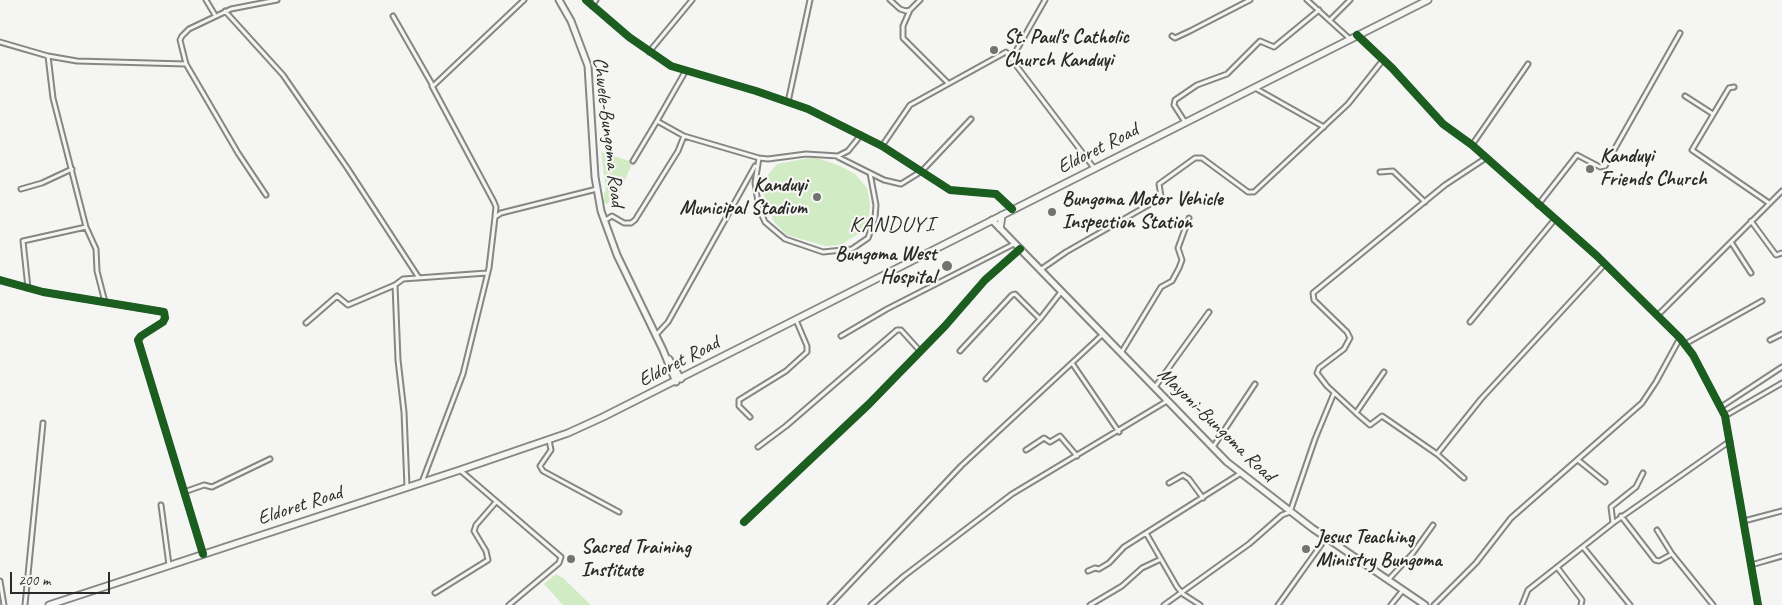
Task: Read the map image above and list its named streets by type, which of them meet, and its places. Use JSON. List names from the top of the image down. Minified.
{"streets":{"highway":["Eldoret Road"],"main road":["Chwele-Bungoma Road","Mayoni-Bungoma Road"]},"crossings":[["Chwele-Bungoma Road","Eldoret Road"]],"districts":["KANDUYI"],"places":["St. Paul's Catholic Church Kanduyi","Kanduyi Friends Church","Kanduyi Municipal Stadium","Bungoma Motor Vehicle Inspection Station","Bungoma West Hospital","Jesus Teaching Ministry Bungoma","Sacred Training Institute"],"scale_bar":"200 m"}
